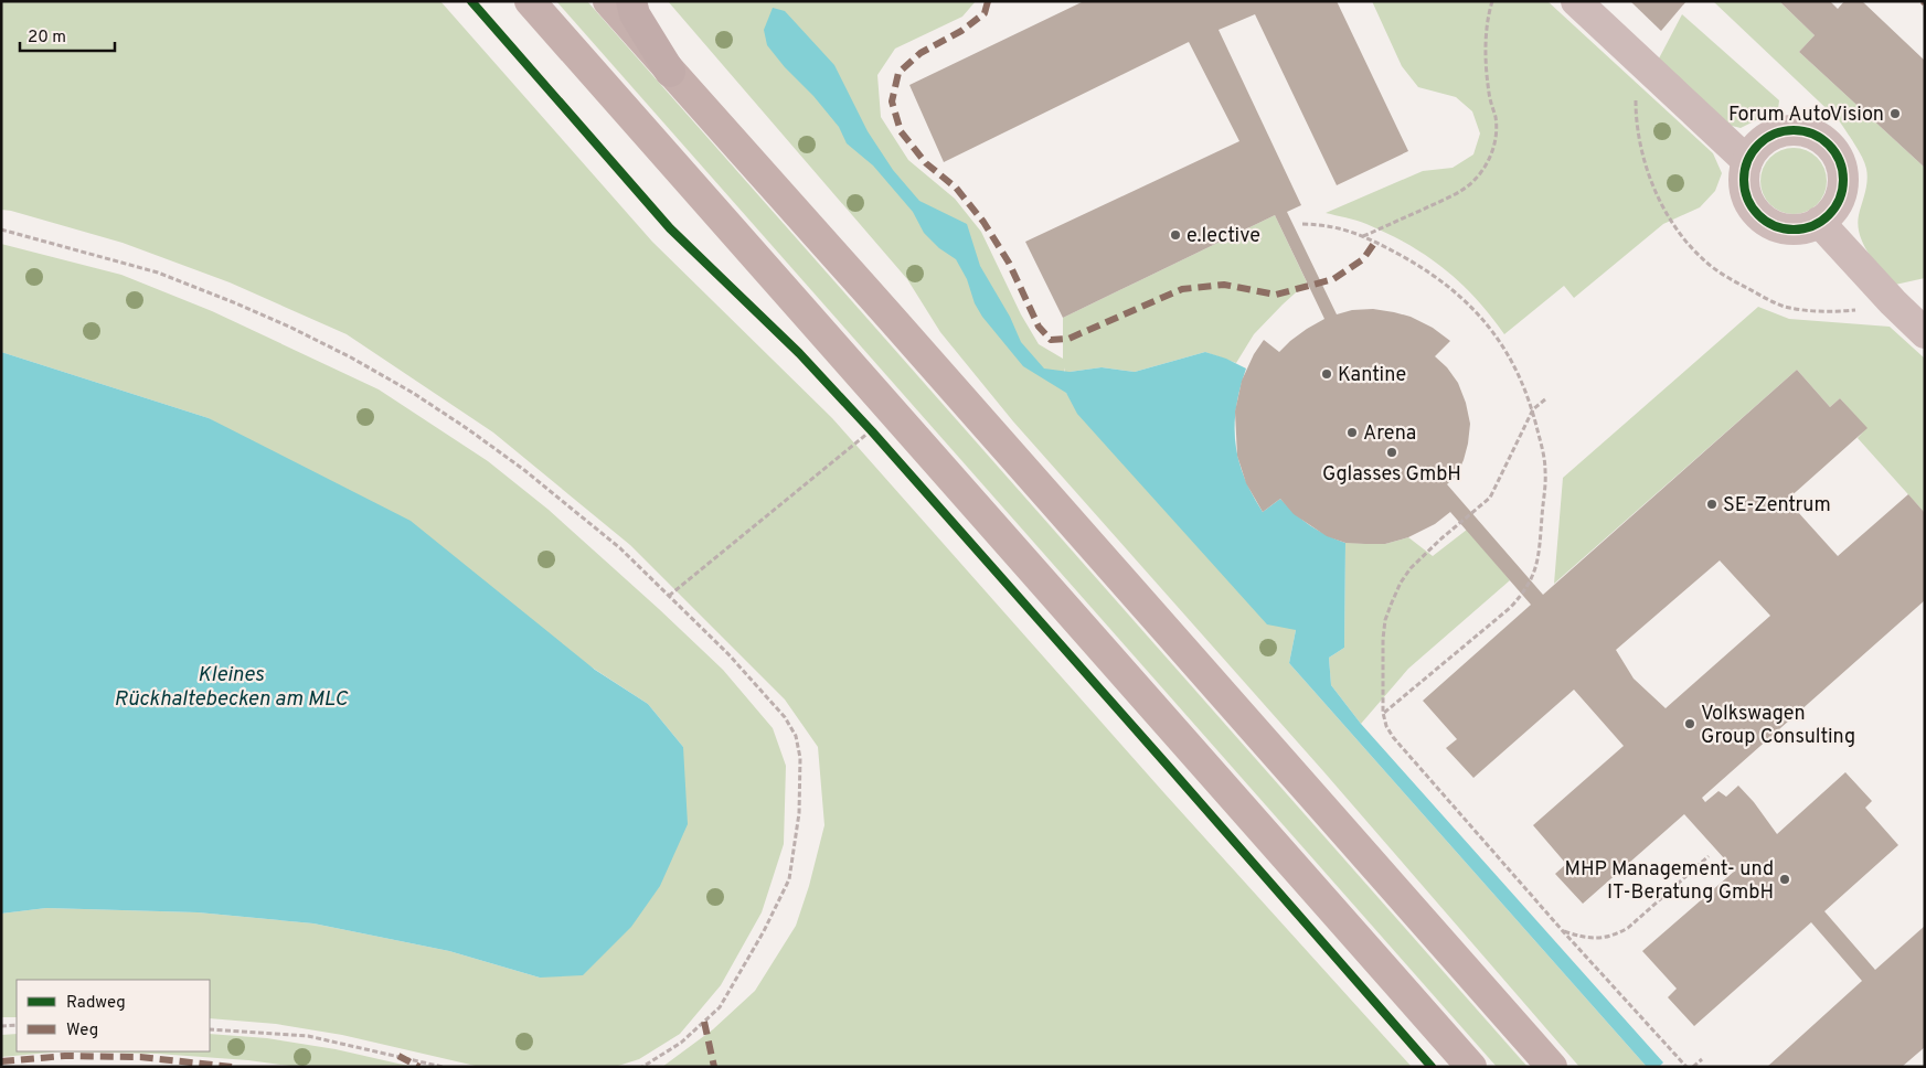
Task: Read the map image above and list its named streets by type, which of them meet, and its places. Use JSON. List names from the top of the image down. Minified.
{"water":["Kleines Rückhaltebecken am MLC"],"places":["Forum AutoVision","e.lective","Kantine","Arena","Gglasses GmbH","SE-Zentrum","Volkswagen Group Consulting","MHP Management- und IT-Beratung GmbH"],"legend":["Radweg","Weg"],"scale_bar":"20 m"}
